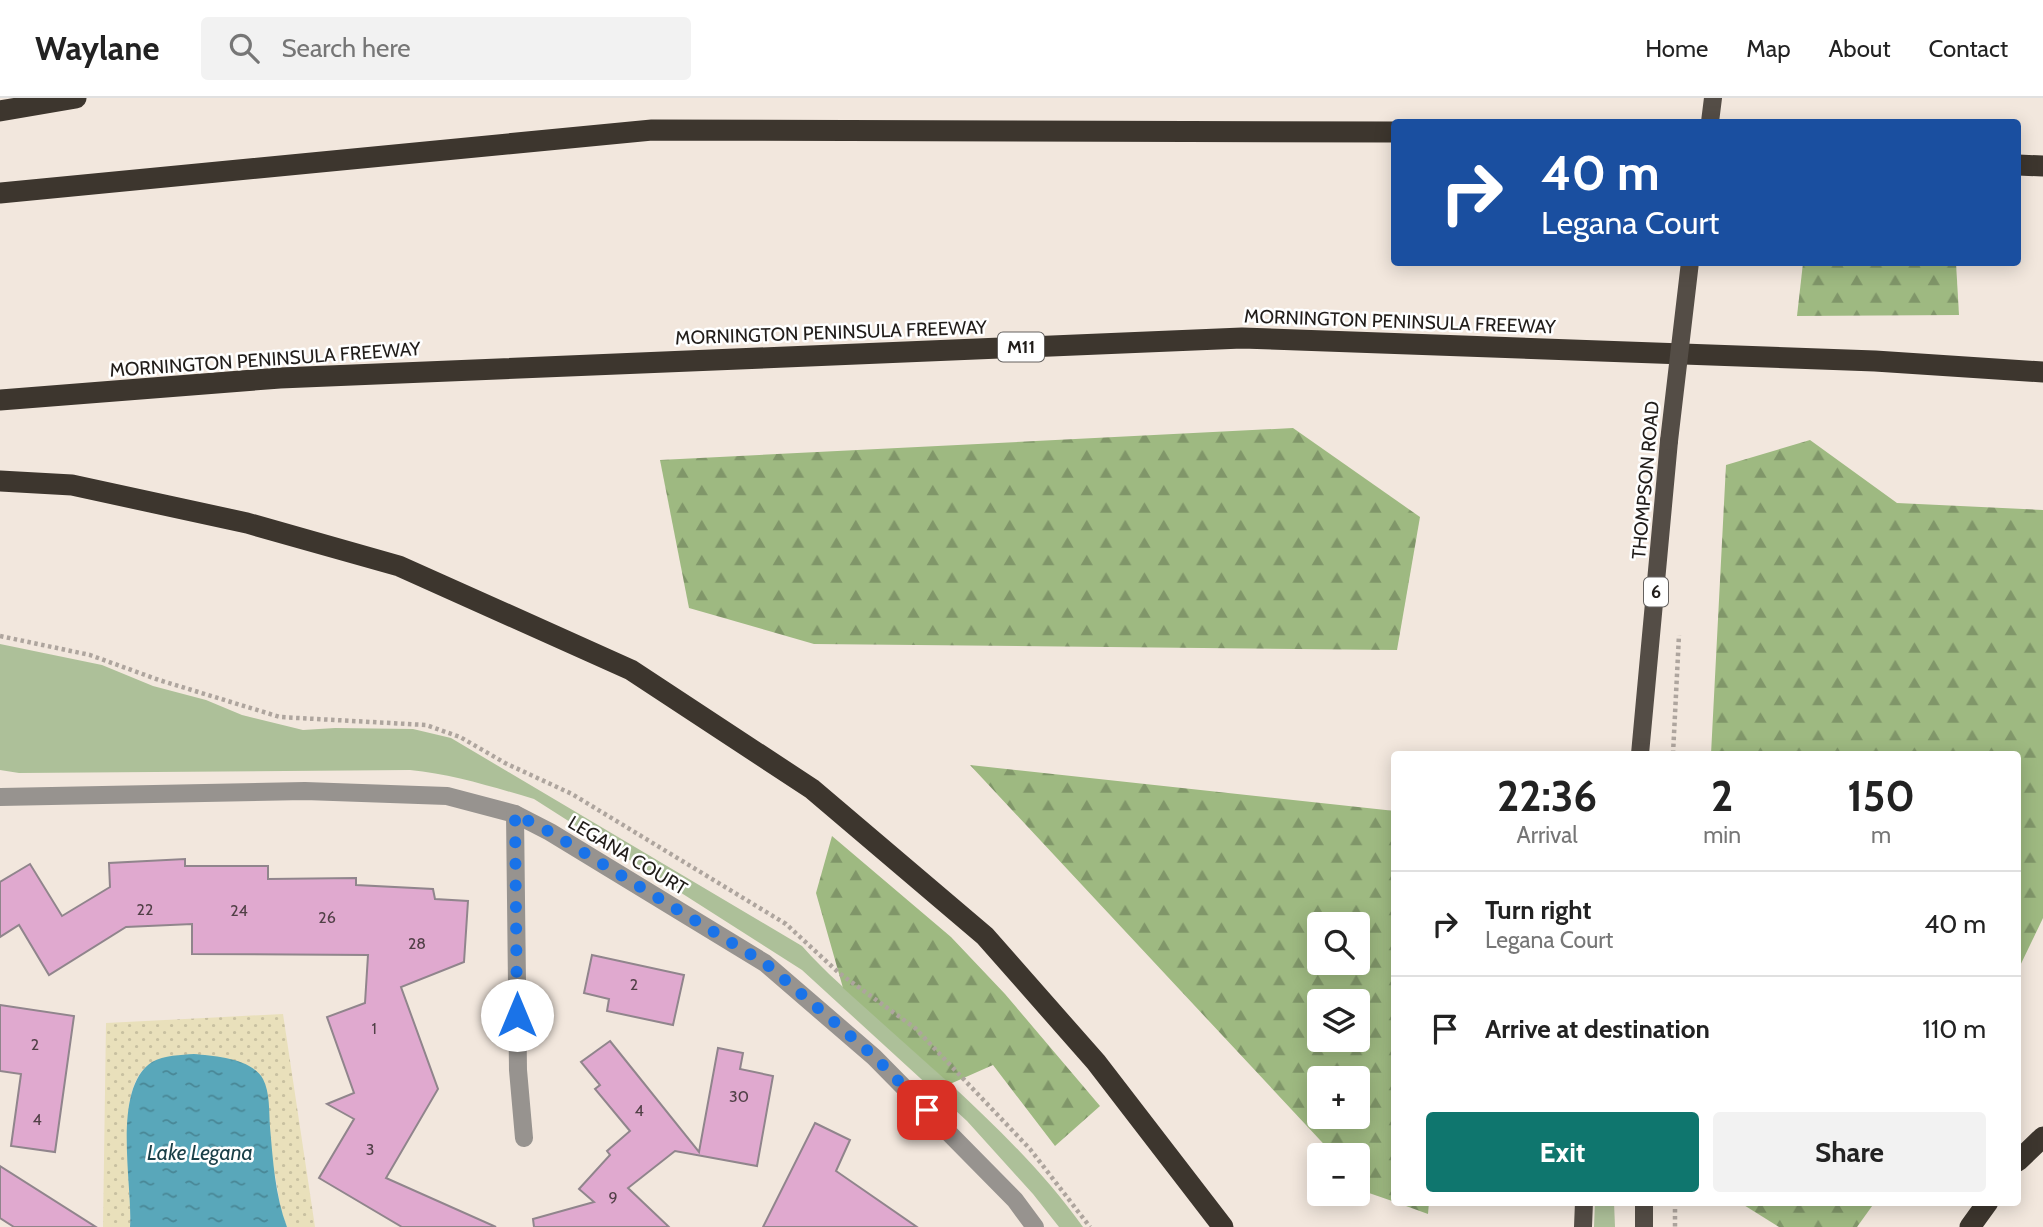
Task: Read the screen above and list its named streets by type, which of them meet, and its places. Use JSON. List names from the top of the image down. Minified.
{"streets":{"highway":["MORNINGTON PENINSULA FREEWAY","M11"],"main road":["THOMPSON ROAD","6"],"street":["LEGANA COURT"]},"water":["Lake Legana"],"house_numbers":["22","24","26","28","2","1","2","30","4","4","3","9"],"page":{"header":"Waylane","search":"Search here","nav":["Home","Map","About","Contact"],"turn":["40 m","Legana Court"],"eta":["22:36","Arrival","2","min","150","m"],"list":[{"name":"Turn right","note":"Legana Court","value":"40 m"},{"name":"Arrive at destination","value":"110 m"}],"map_buttons":["+","−"],"buttons":["Exit","Share"]}}
